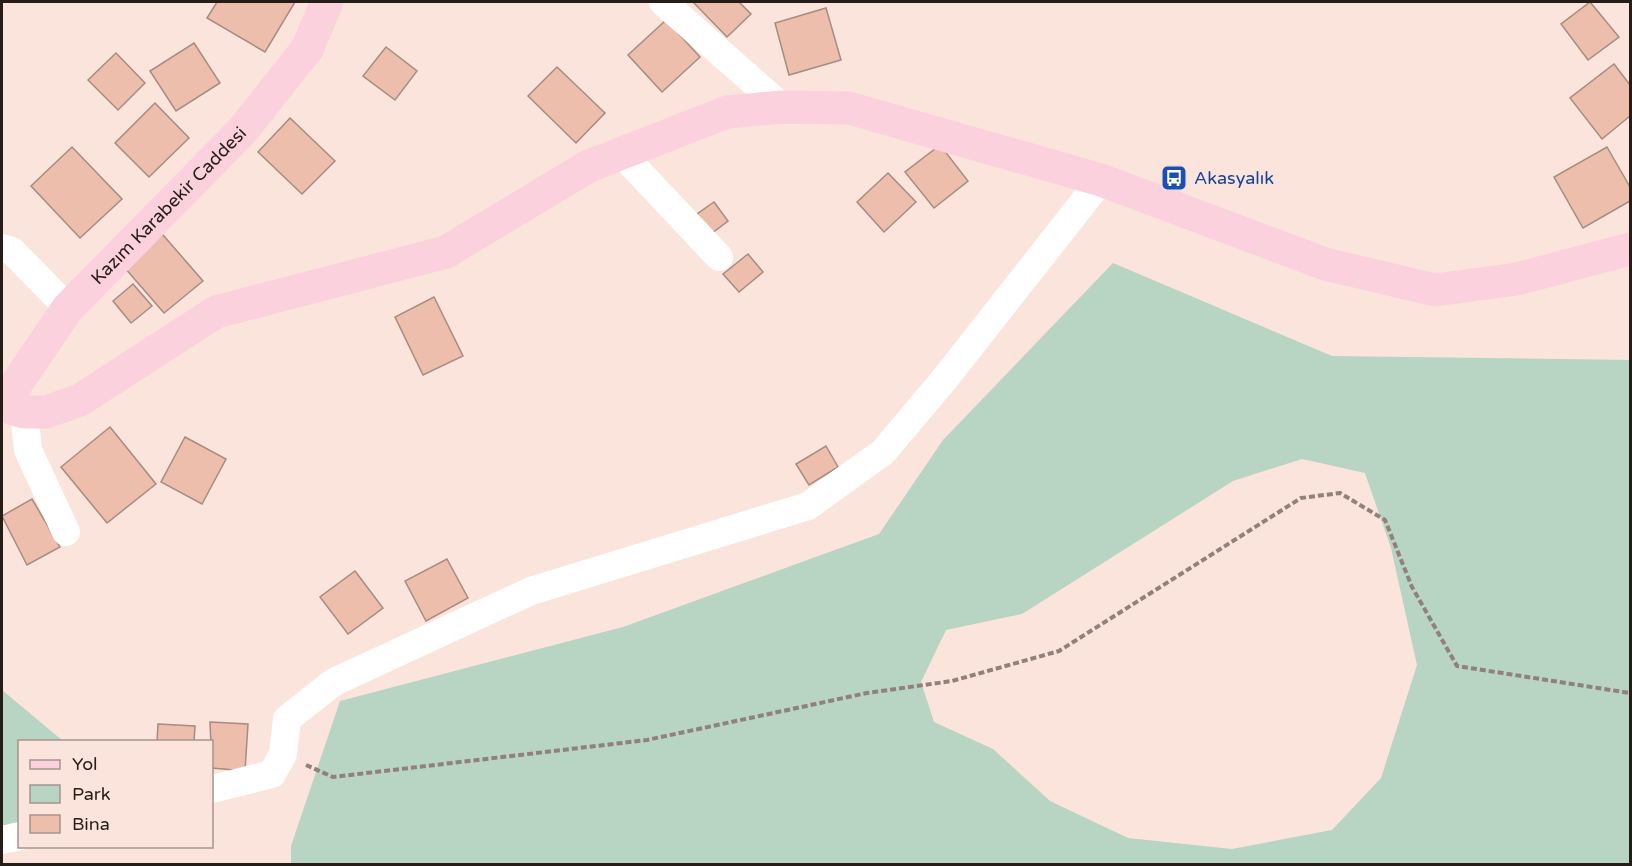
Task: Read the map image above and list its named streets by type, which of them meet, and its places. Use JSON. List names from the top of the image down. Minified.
{"streets":{"street":["Kazım Karabekir Caddesi"]},"places":{"bus stop":["Akasyalık"]},"legend":["Yol","Park","Bina"]}
